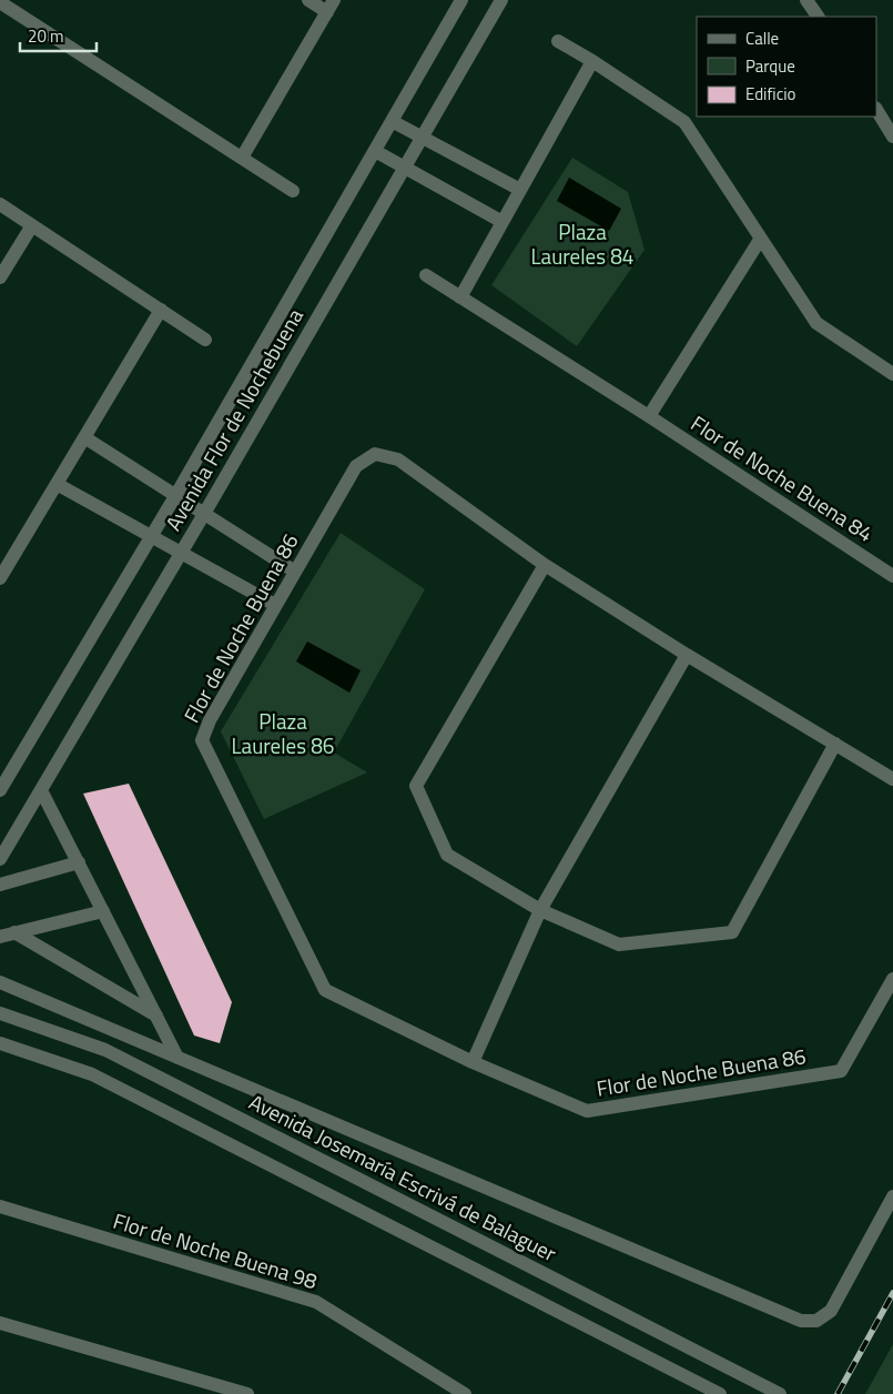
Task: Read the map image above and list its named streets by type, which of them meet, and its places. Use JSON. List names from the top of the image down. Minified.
{"streets":{"street":["Avenida Flor de Nochebuena","Flor de Noche Buena 84","Flor de Noche Buena 86","Avenida Josemaría Escrivá de Balaguer","Flor de Noche Buena 98"]},"parks":["Plaza Laureles 84","Plaza Laureles 86"],"legend":["Calle","Parque","Edificio"],"scale_bar":"20 m"}
